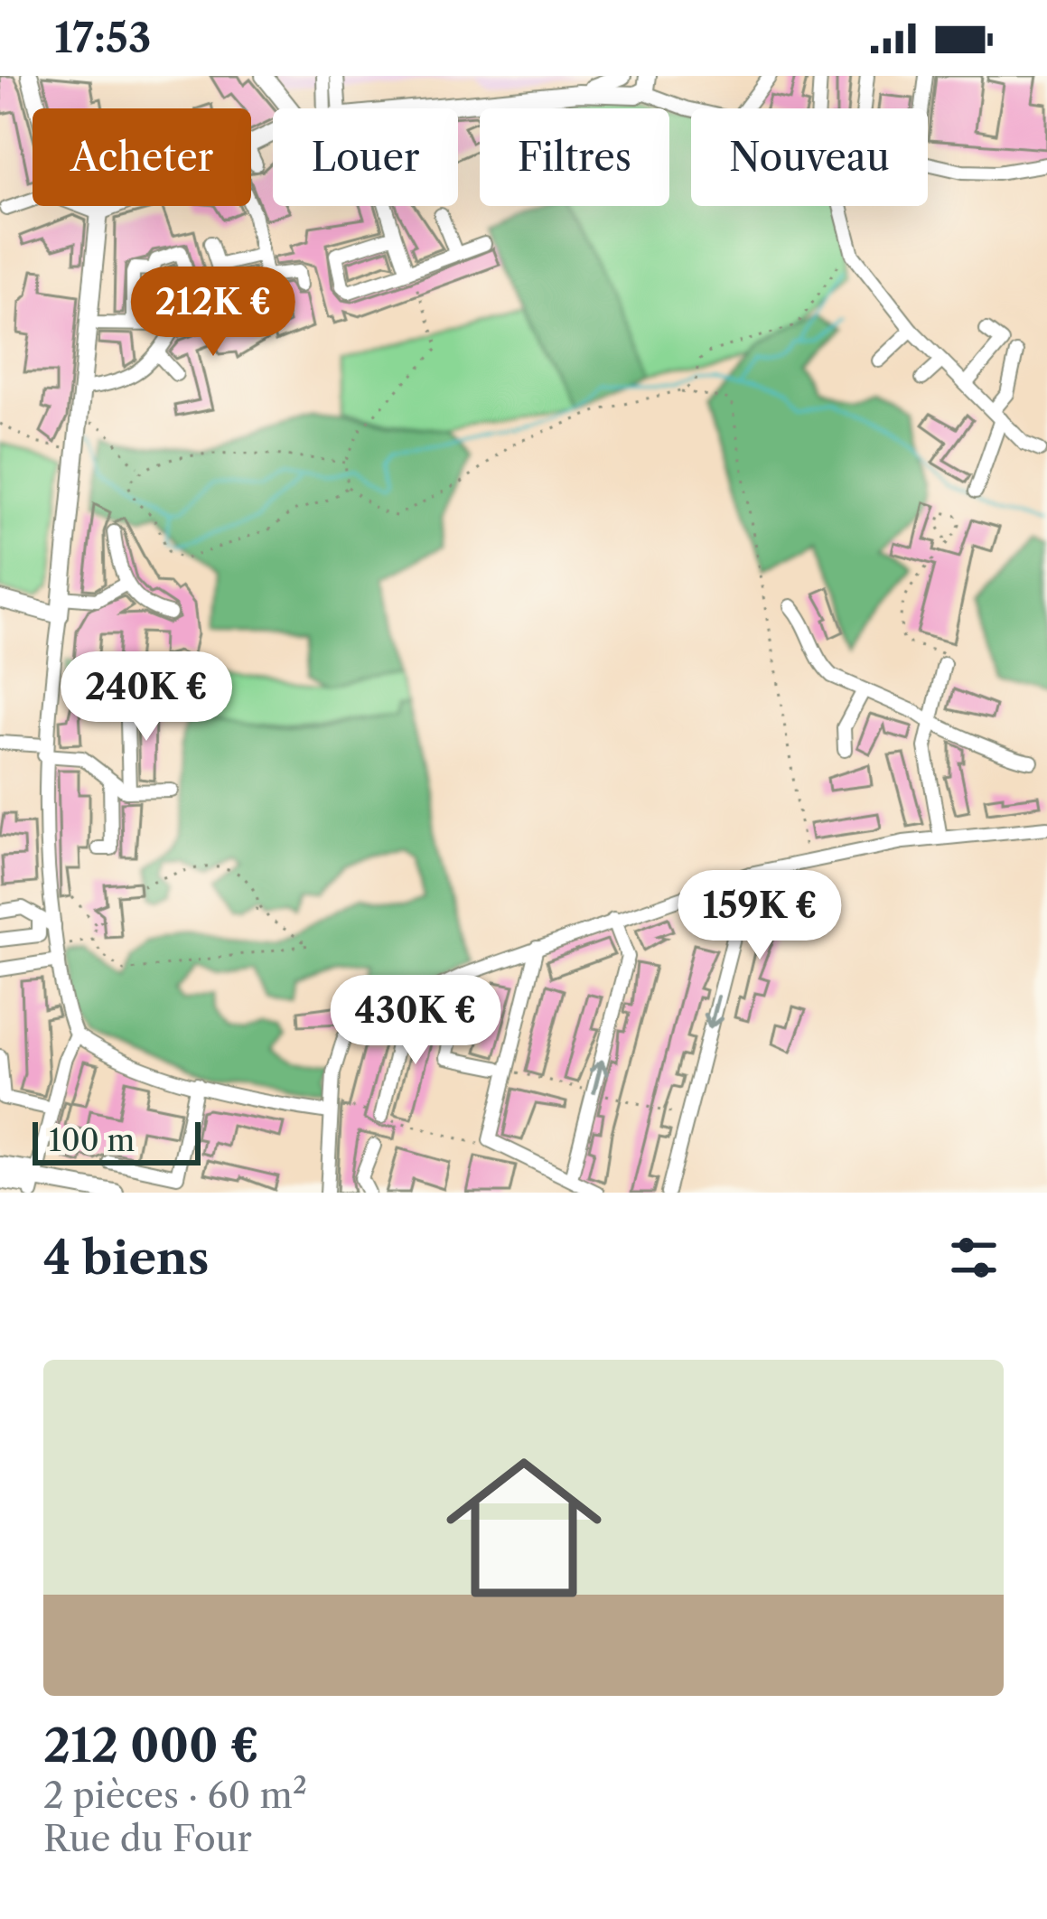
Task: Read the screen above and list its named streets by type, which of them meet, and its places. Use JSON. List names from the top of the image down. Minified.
{"scale_bar":"100 m","page":{"status":"17:53","chip":["Acheter","Louer","Filtres","Nouveau"],"price":["212K €","240K €","159K €","430K €"],"scale":"100 m","heading":"4 biens","list":[{"name":"212 000 €","note":"2 pièces · 60 m² · Rue du Four"}]}}
